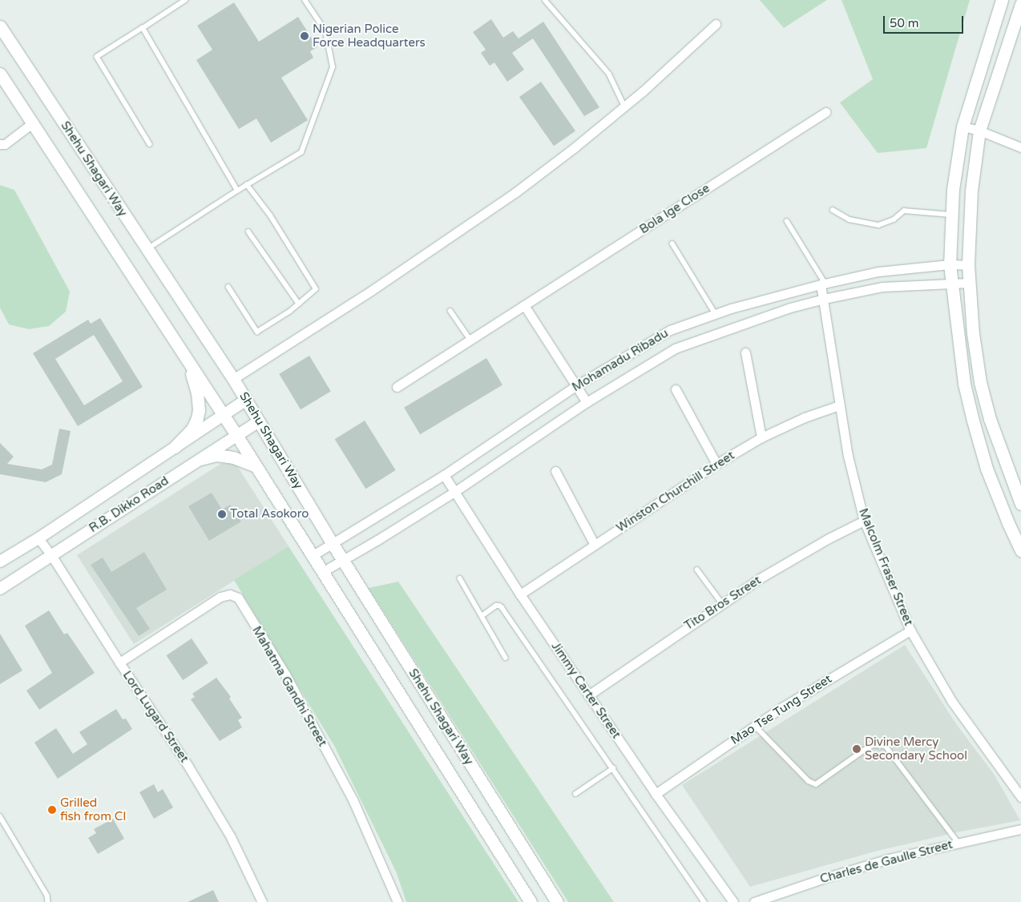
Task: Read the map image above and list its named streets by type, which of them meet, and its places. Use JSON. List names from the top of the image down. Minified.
{"streets":{"main road":["Shehu Shagari Way"],"street":["Bola Ige Close","Mohamadu Ribadu","Winston Churchill Street","R.B. Dikko Road","Malcolm Fraser Street","Tito Bros Street","Mahatma Gandhi Street","Jimmy Carter Street","Mao Tse Tung Street","Lord Lugard Street","Charles de Gaulle Street"]},"crossings":[["Shehu Shagari Way","Mohamadu Ribadu"],["Shehu Shagari Way","R.B. Dikko Road"],["Mohamadu Ribadu","Malcolm Fraser Street"],["Mohamadu Ribadu","Jimmy Carter Street"],["Winston Churchill Street","Malcolm Fraser Street"],["Winston Churchill Street","Jimmy Carter Street"],["R.B. Dikko Road","Lord Lugard Street"],["Malcolm Fraser Street","Tito Bros Street"],["Malcolm Fraser Street","Mao Tse Tung Street"],["Tito Bros Street","Jimmy Carter Street"],["Mahatma Gandhi Street","Lord Lugard Street"],["Jimmy Carter Street","Mao Tse Tung Street"]],"places":["Nigerian Police Force Headquarters","Total Asokoro","Divine Mercy Secondary School","Grilled fish from CI"],"scale_bar":"50 m"}
